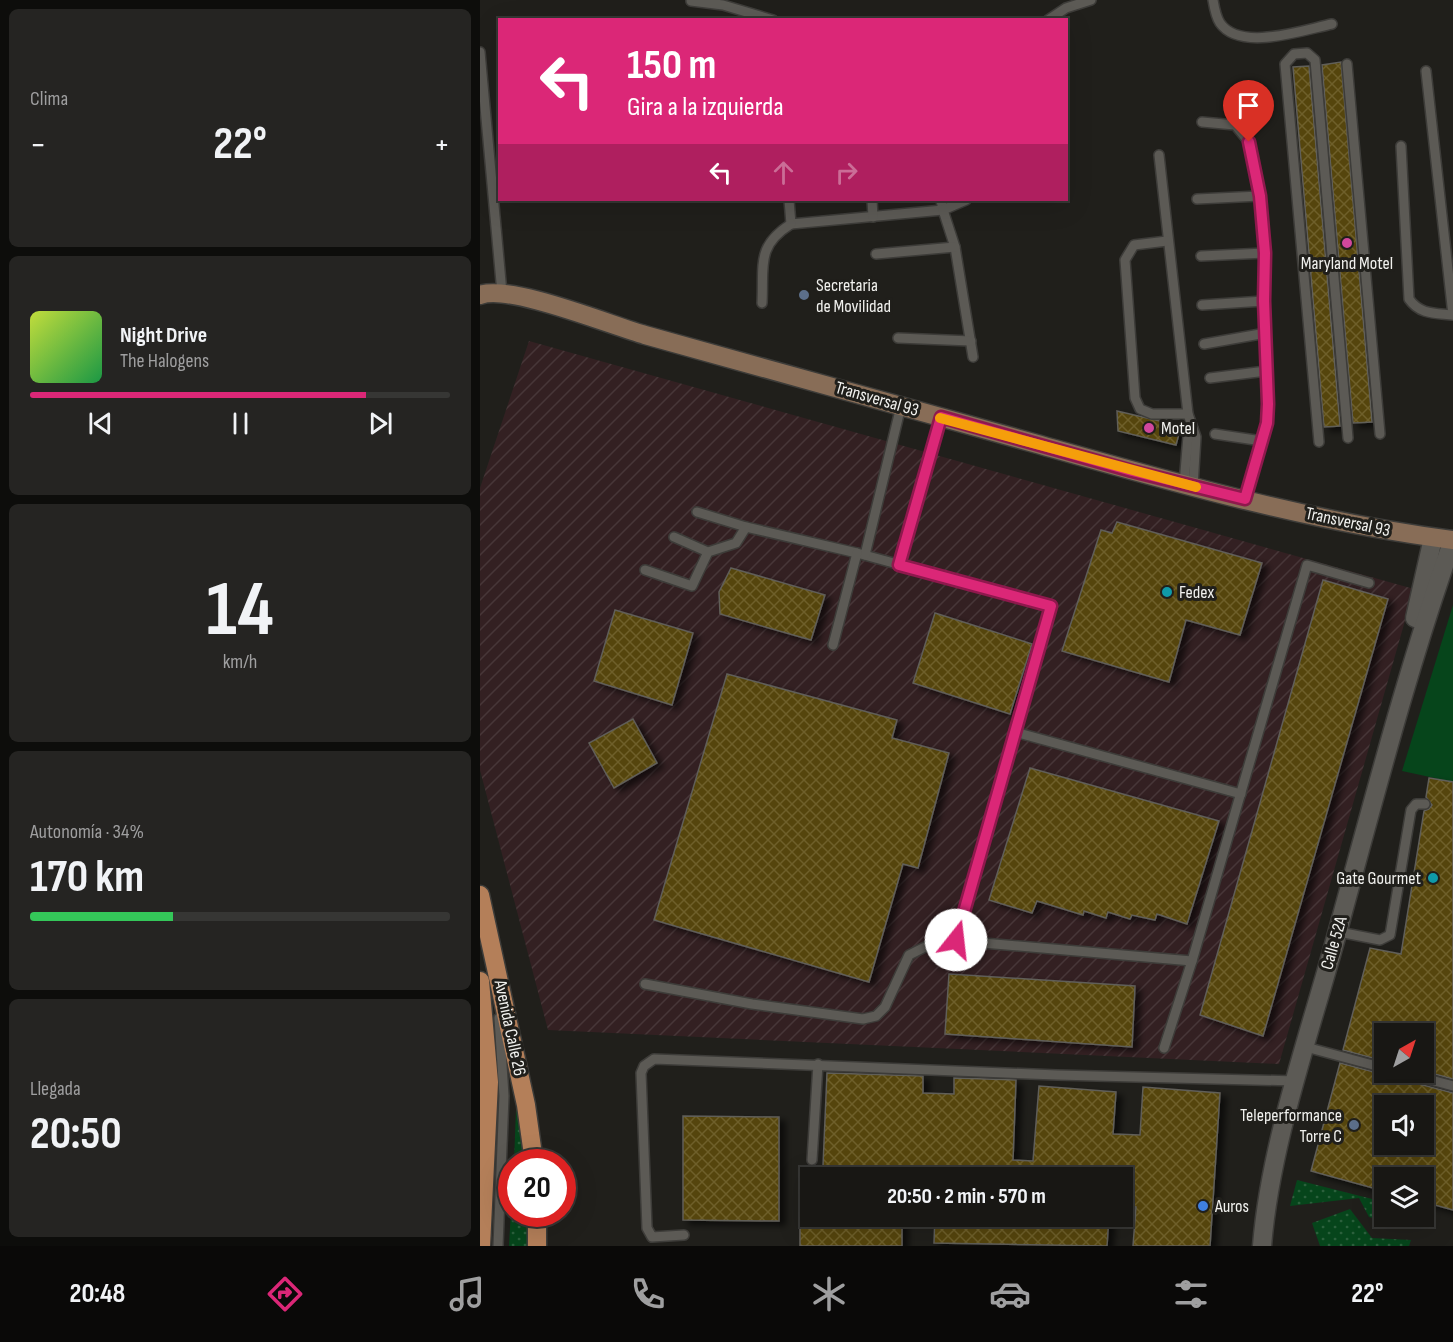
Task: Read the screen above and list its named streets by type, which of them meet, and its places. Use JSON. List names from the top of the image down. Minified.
{"streets":{"main road":["Transversal 93","Avenida Calle 26"],"street":["Calle 52A"]},"crossings":[["Transversal 93","Calle 52A"]],"places":["Maryland Motel","Secretaria de Movilidad","Motel","Fedex","Gate Gourmet","Teleperformance Torre C","Auros"],"north":"top right","page":{"tile":["Clima",["14","km/h"],["Autonomía · 34%","170 km"],["Llegada","20:50"]],"turn":["150 m","Gira a la izquierda"],"heat":["−","22°","+"],"song":["Night Drive","The Halogens"],"limit":"20","trip":"20:50 · 2 min · 570 m","tabs":["20:48","22°"]}}
